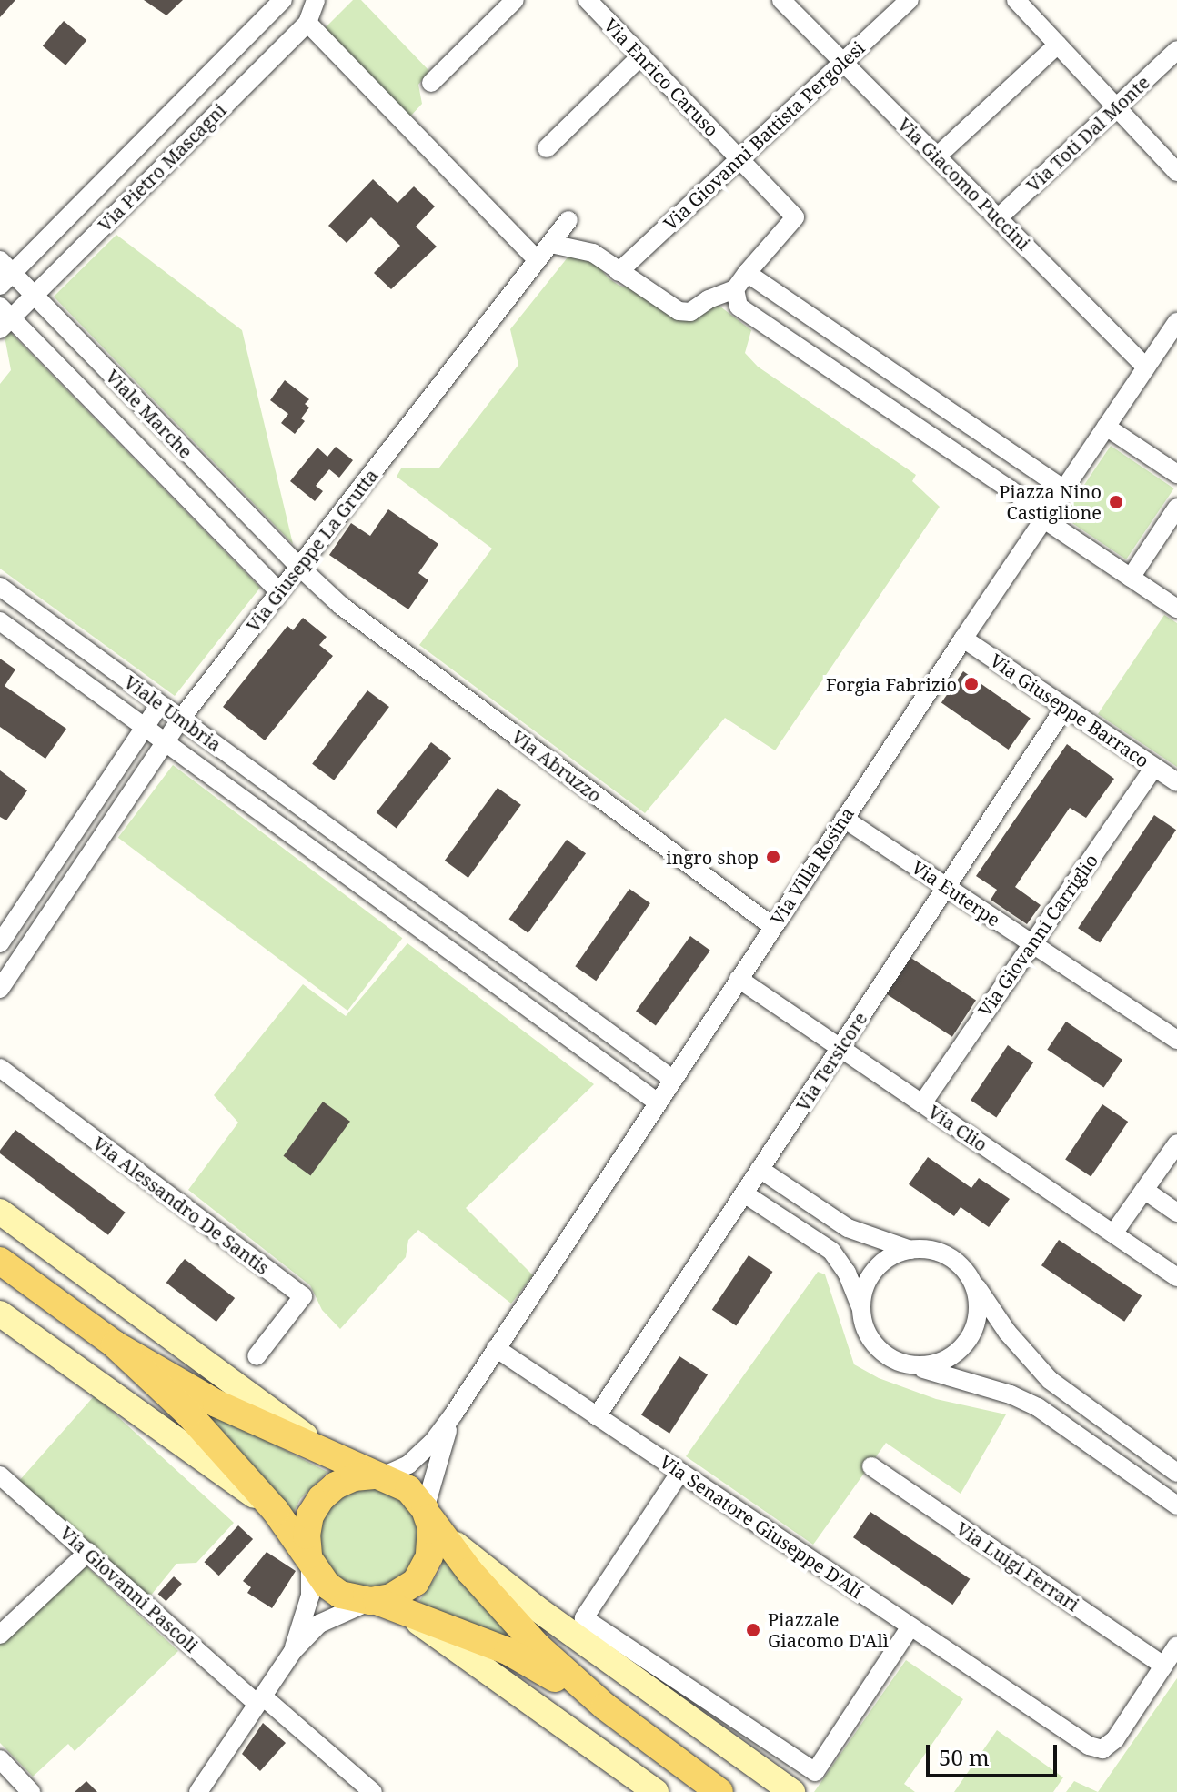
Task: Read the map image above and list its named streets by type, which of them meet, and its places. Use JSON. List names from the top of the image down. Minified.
{"streets":{"street":["Via Enrico Caruso","Via Toti Dal Monte","Via Giovanni Battista Pergolesi","Via Pietro Mascagni","Via Giacomo Puccini","Viale Marche","Via Giuseppe La Grutta","Via Giuseppe Barraco","Viale Umbria","Via Abruzzo","Via Villa Rosina","Via Euterpe","Via Giovanni Carriglio","Via Tersicore","Via Clio","Via Alessandro De Santis","Via Senatore Giuseppe D'Alí","Via Luigi Ferrari","Via Giovanni Pascoli"]},"crossings":[["Via Enrico Caruso","Via Giovanni Battista Pergolesi"],["Via Toti Dal Monte","Via Giacomo Puccini"],["Via Giovanni Battista Pergolesi","Via Giacomo Puccini"],["Via Pietro Mascagni","Viale Marche"],["Via Giacomo Puccini","Via Villa Rosina"],["Viale Marche","Via Giuseppe La Grutta"],["Viale Marche","Via Abruzzo"],["Via Giuseppe La Grutta","Viale Umbria"],["Via Giuseppe La Grutta","Via Abruzzo"],["Via Giuseppe Barraco","Via Villa Rosina"],["Via Giuseppe Barraco","Via Giovanni Carriglio"],["Via Giuseppe Barraco","Via Tersicore"],["Viale Umbria","Via Villa Rosina"],["Via Abruzzo","Via Villa Rosina"],["Via Villa Rosina","Via Euterpe"],["Via Villa Rosina","Via Clio"],["Via Villa Rosina","Via Senatore Giuseppe D'Alí"],["Via Euterpe","Via Giovanni Carriglio"],["Via Euterpe","Via Tersicore"],["Via Giovanni Carriglio","Via Clio"],["Via Tersicore","Via Clio"],["Via Tersicore","Via Senatore Giuseppe D'Alí"],["Via Senatore Giuseppe D'Alí","Via Luigi Ferrari"]],"places":["Piazza Nino Castiglione","Forgia Fabrizio","ingro shop","Piazzale Giacomo D'Alì"],"scale_bar":"50 m"}
